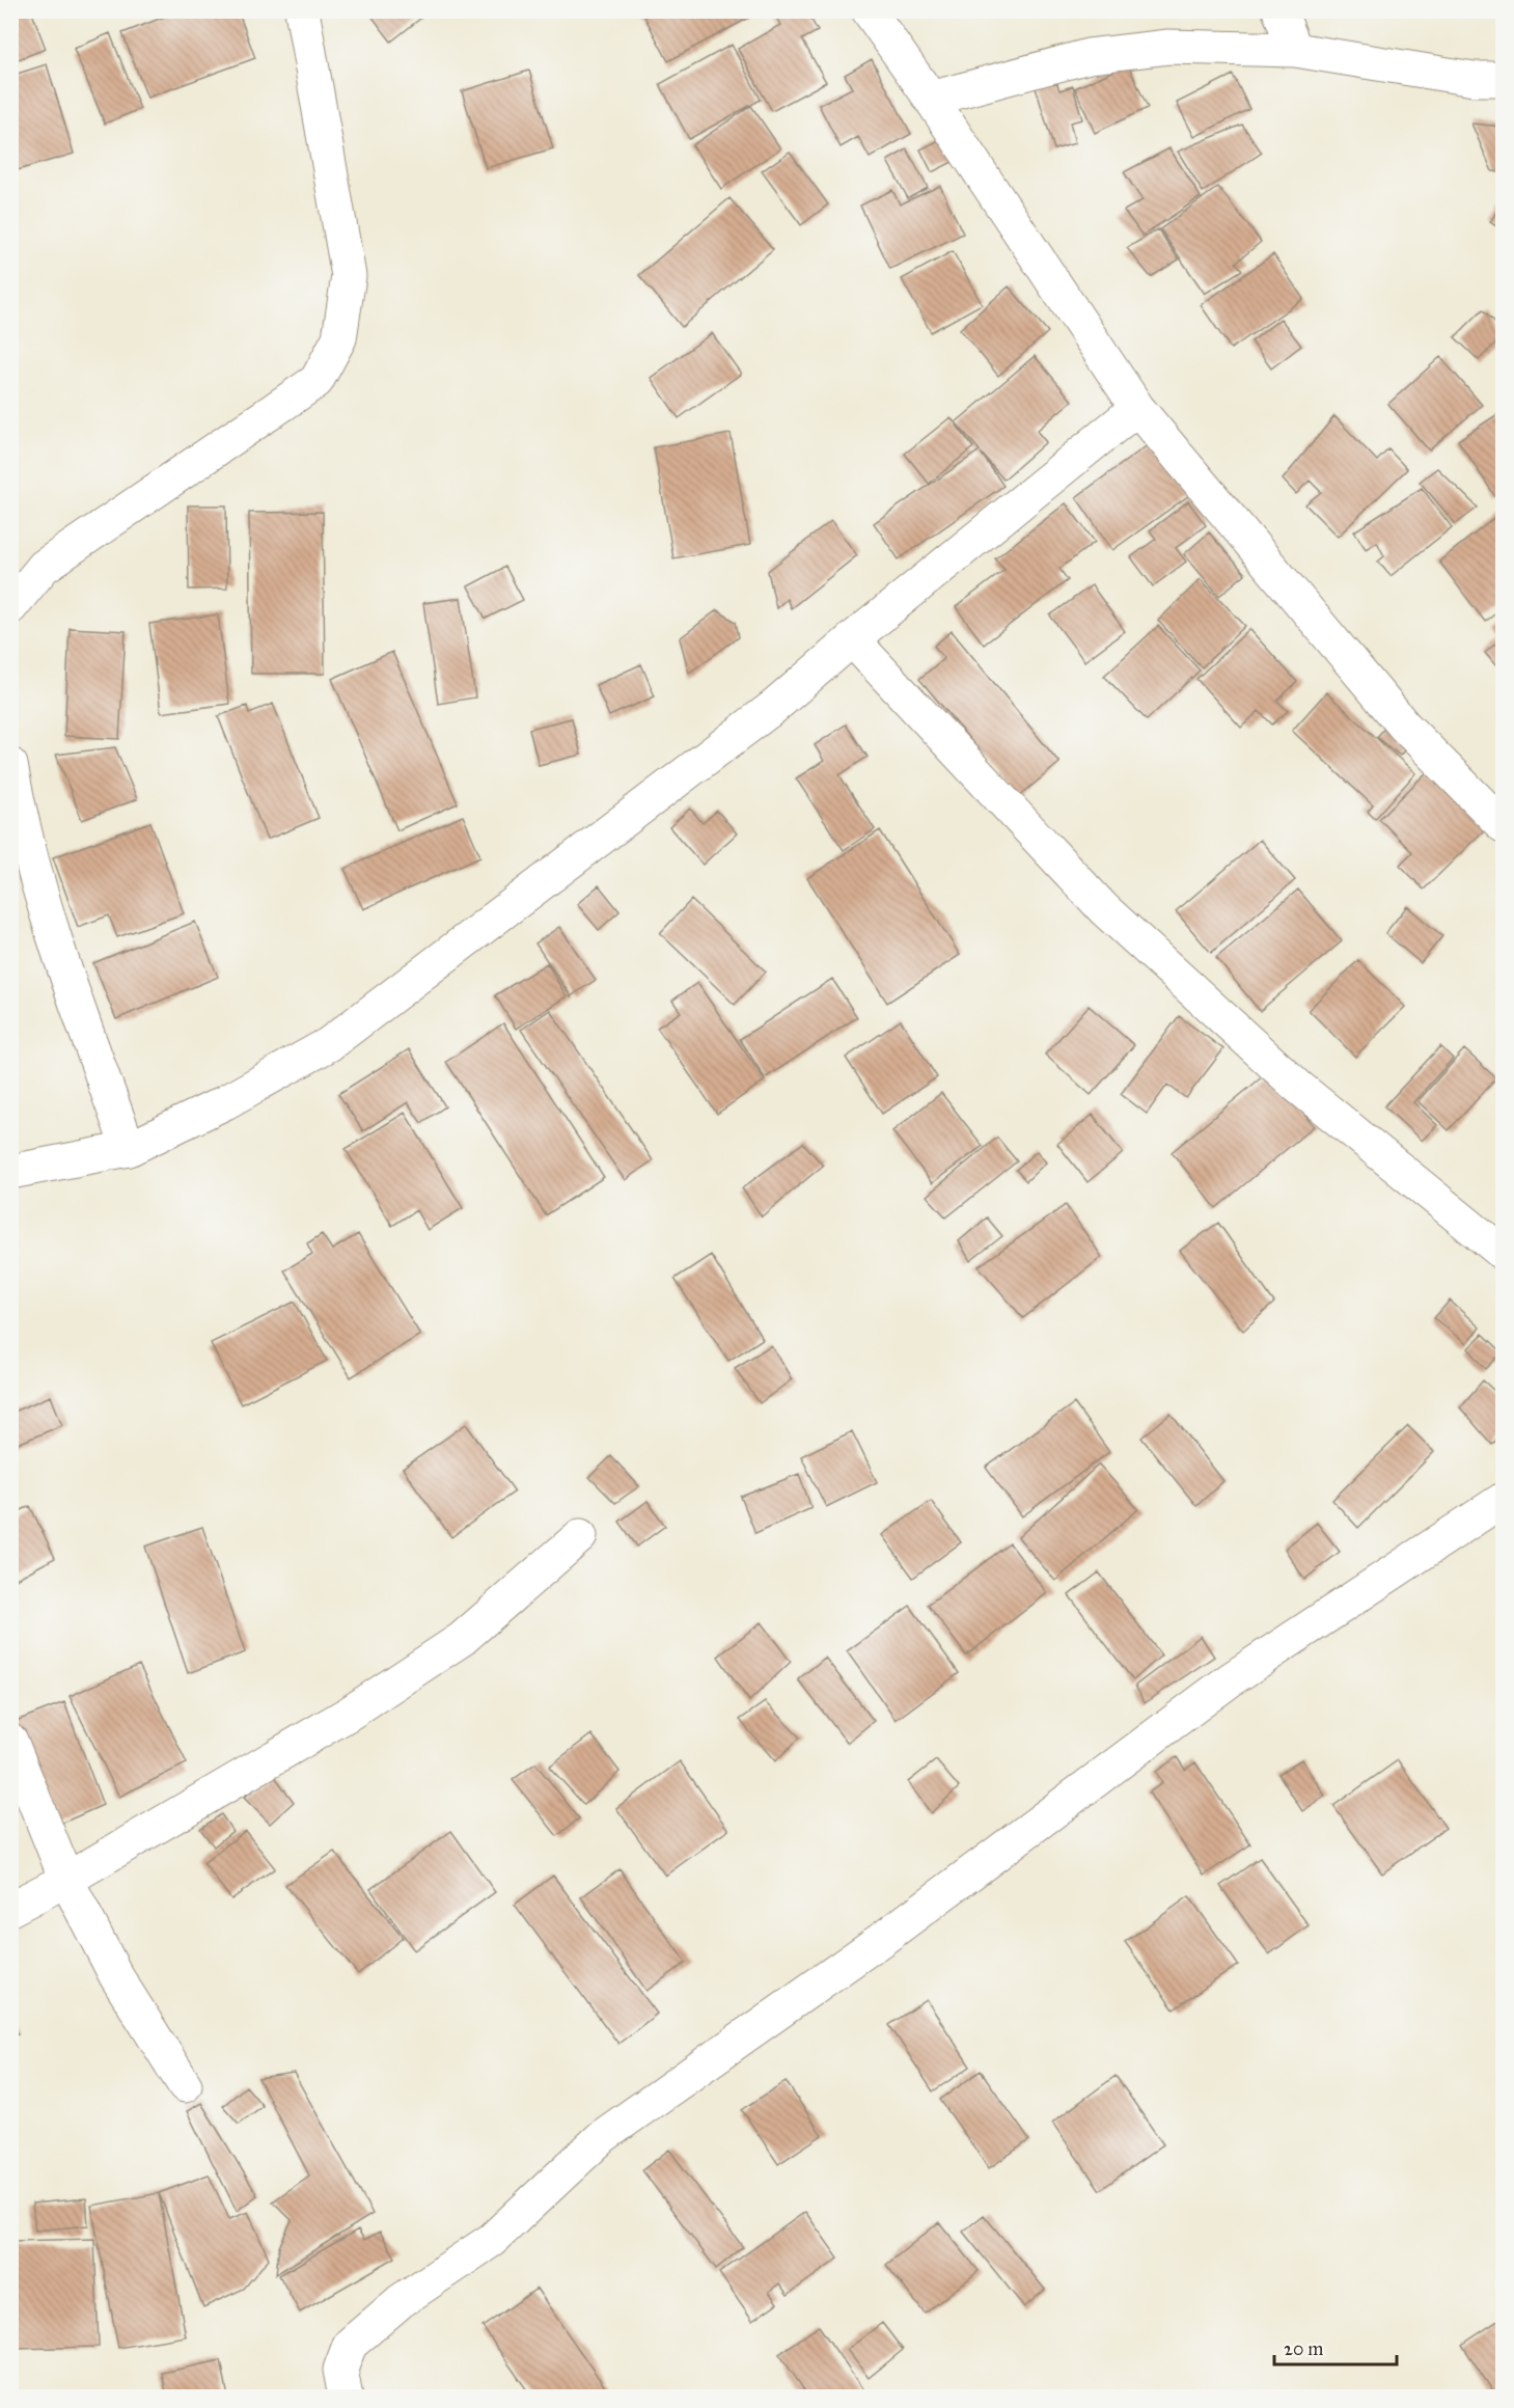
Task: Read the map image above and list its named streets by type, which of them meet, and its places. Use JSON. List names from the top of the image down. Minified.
{"scale_bar":"20 m"}
